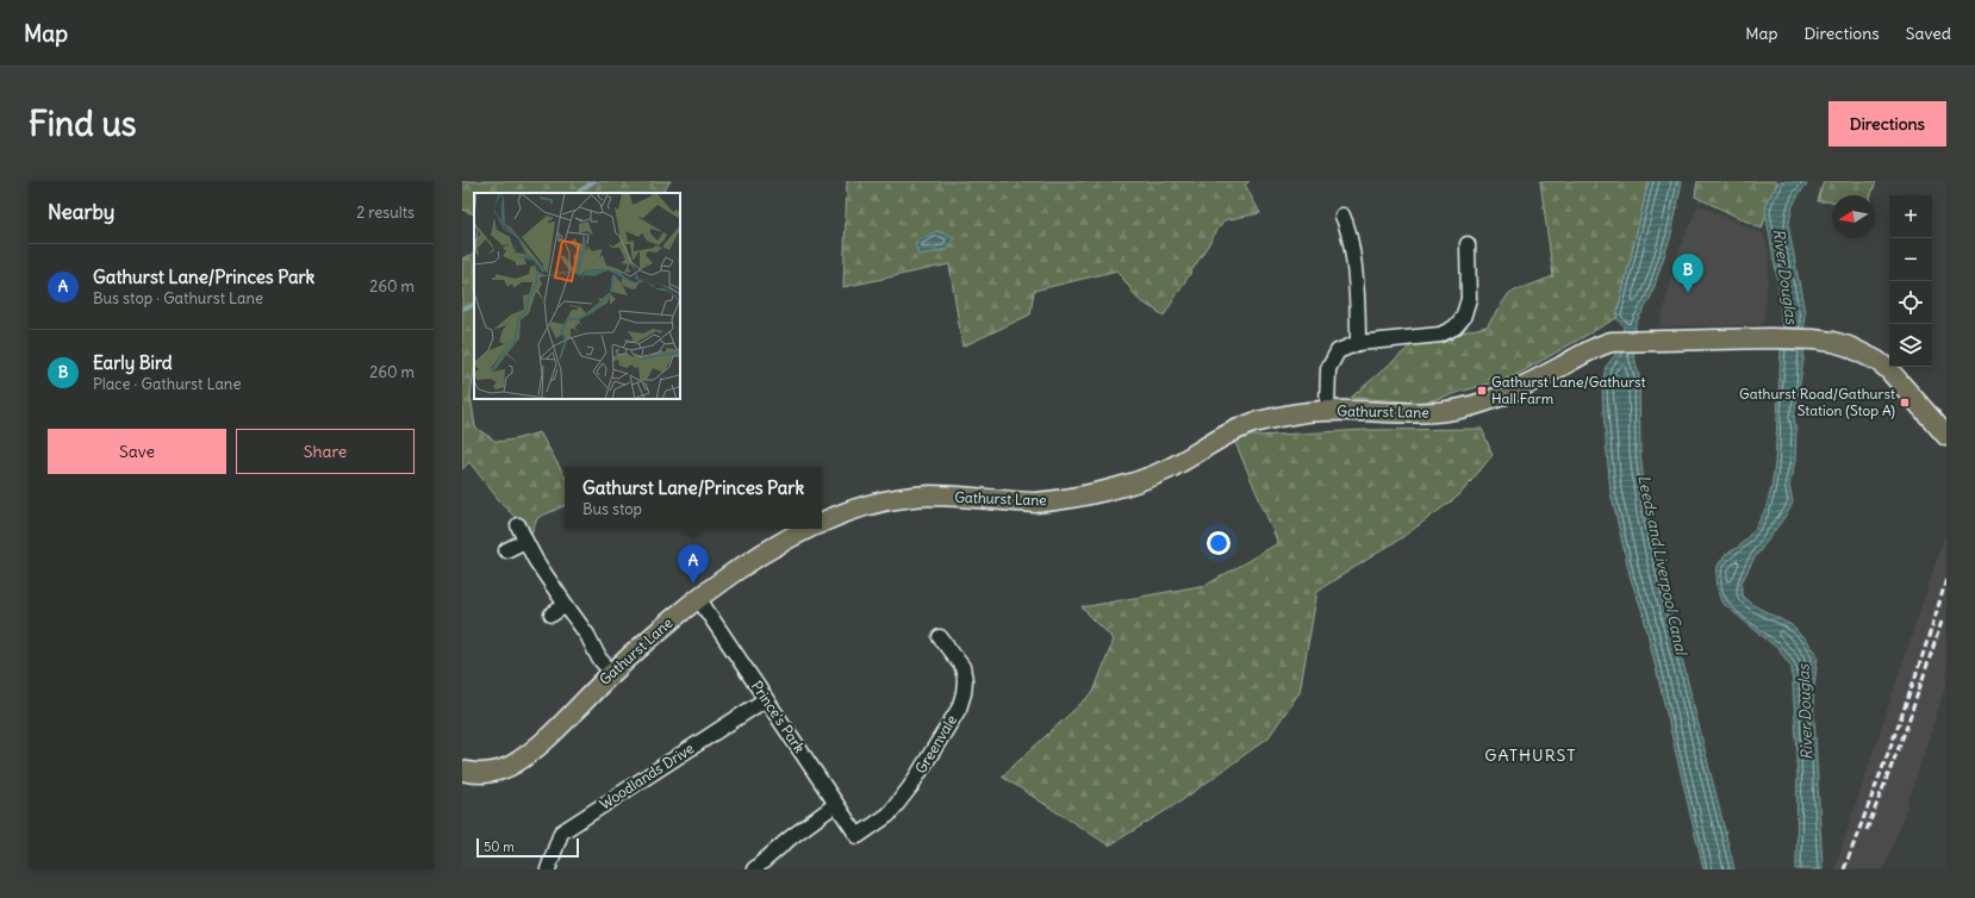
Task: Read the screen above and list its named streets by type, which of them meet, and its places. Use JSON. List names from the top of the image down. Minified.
{"streets":{"main road":["Gathurst Lane"],"street":["Prince's Park","Greenvale","Woodlands Drive"]},"crossings":[["Gathurst Lane","Prince's Park"],["Prince's Park","Greenvale"],["Prince's Park","Woodlands Drive"]],"districts":["GATHURST"],"water":["River Douglas","Leeds and Liverpool Canal"],"places":{"transit":["Gathurst Lane/Gathurst Hall Farm","Gathurst Road/Gathurst Station (Stop A)"]},"scale_bar":"50 m","north":"left","page":{"header":"Map","nav":["Map","Directions","Saved"],"buttons":["Directions",["Save","Share"]],"title":"Find us","heading":["Nearby","2 results"],"map_buttons":["+","−"],"list":[{"mark":"A","name":"Gathurst Lane/Princes Park","note":"Bus stop · Gathurst Lane","value":"260 m"},{"mark":"B","name":"Early Bird","note":"Place · Gathurst Lane","value":"260 m"}],"pins":["B","A"],"popup":["Gathurst Lane/Princes Park","Bus stop"],"scale":"50 m"}}
